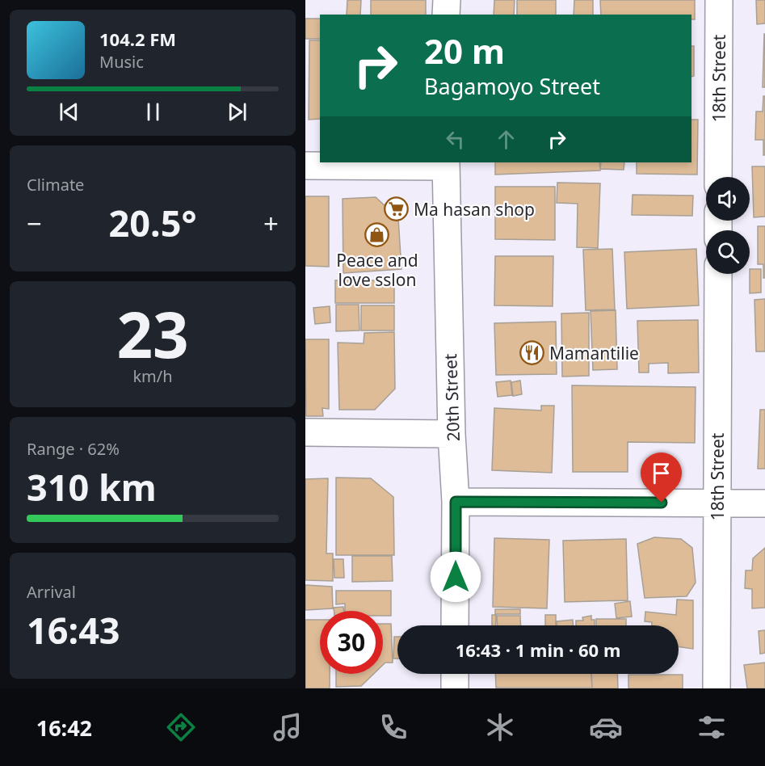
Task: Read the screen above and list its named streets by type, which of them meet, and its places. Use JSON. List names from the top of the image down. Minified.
{"streets":{"street":["18th Street","20th Street"]},"places":{"supermarket":["Ma hasan shop"],"shop":["Peace and love sslon"],"restaurant":["Mamantilie"]},"page":{"turn":["20 m","Bagamoyo Street"],"song":["104.2 FM","Music"],"tile":["Climate",["23","km/h"],["Range · 62%","310 km"],["Arrival","16:43"]],"heat":["−","20.5°","+"],"limit":"30","trip":"16:43 · 1 min · 60 m","tabs":"16:42"}}
